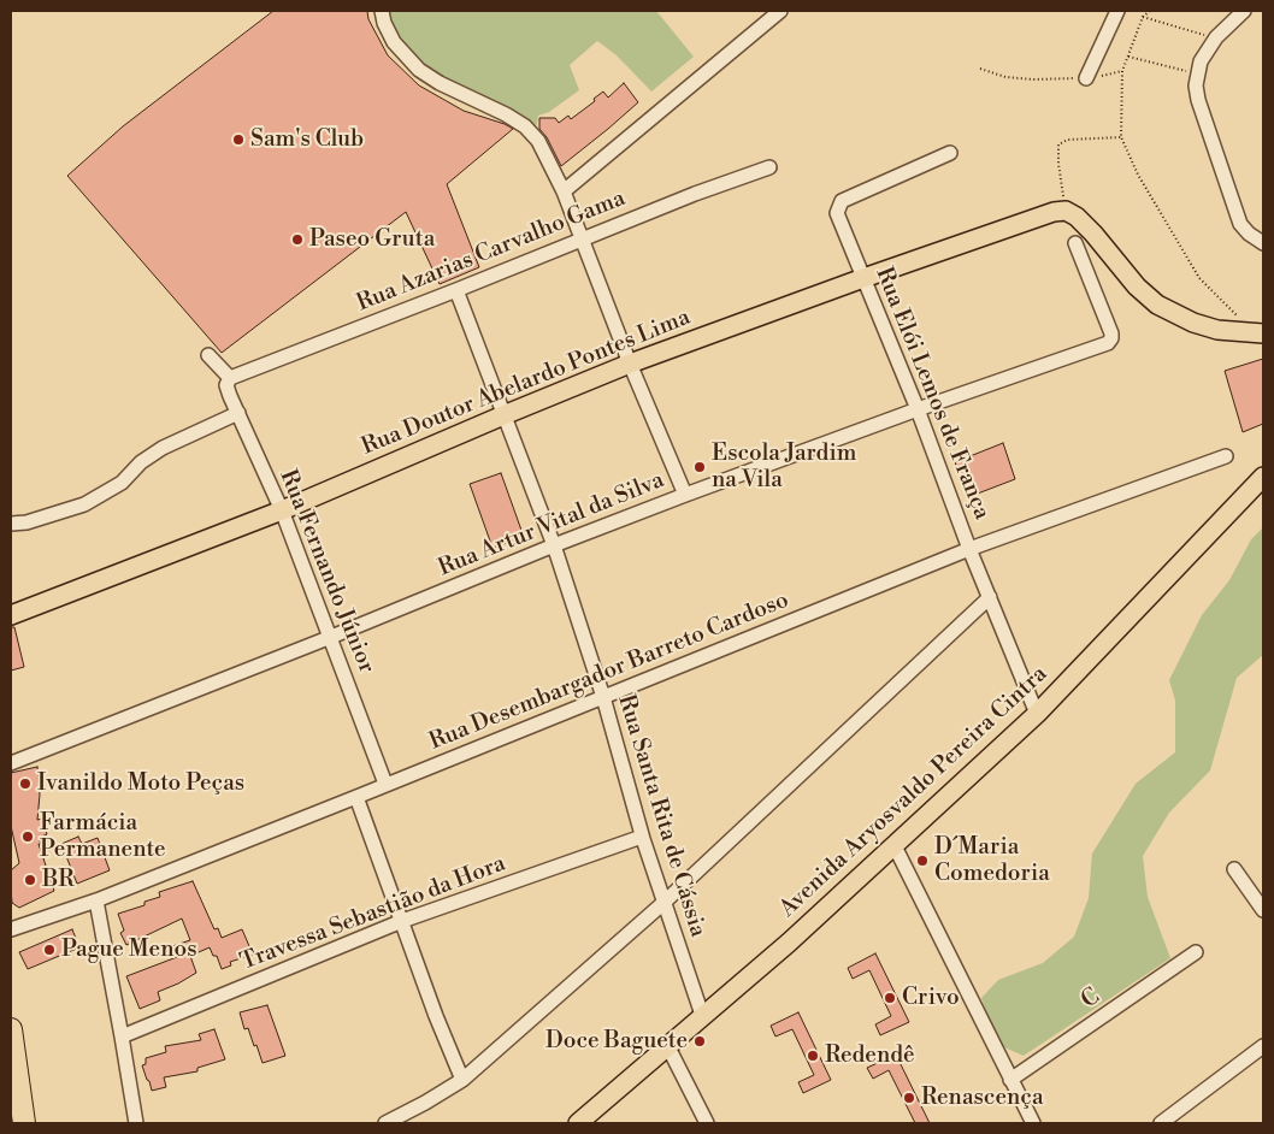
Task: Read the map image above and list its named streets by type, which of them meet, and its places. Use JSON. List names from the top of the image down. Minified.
{"streets":{"main road":["Rua Doutor Abelardo Pontes Lima","Avenida Aryosvaldo Pereira Cintra"],"street":["Rua Azarias Carvalho Gama","Rua Elói Lemos de França","Rua Artur Vital da Silva","Rua Fernando Júnior","Rua Desembargador Barreto Cardoso","Rua Santa Rita de Cássia","Travessa Sebastião da Hora","C"]},"crossings":[["Rua Azarias Carvalho Gama","Rua Fernando Júnior"],["Rua Azarias Carvalho Gama","Rua Santa Rita de Cássia"],["Rua Doutor Abelardo Pontes Lima","Rua Elói Lemos de França"],["Rua Doutor Abelardo Pontes Lima","Rua Fernando Júnior"],["Rua Doutor Abelardo Pontes Lima","Rua Santa Rita de Cássia"],["Rua Elói Lemos de França","Rua Artur Vital da Silva"],["Rua Elói Lemos de França","Rua Desembargador Barreto Cardoso"],["Rua Elói Lemos de França","Avenida Aryosvaldo Pereira Cintra"],["Rua Artur Vital da Silva","Rua Fernando Júnior"],["Rua Artur Vital da Silva","Rua Santa Rita de Cássia"],["Rua Fernando Júnior","Rua Desembargador Barreto Cardoso"],["Rua Desembargador Barreto Cardoso","Rua Santa Rita de Cássia"],["Avenida Aryosvaldo Pereira Cintra","Rua Santa Rita de Cássia"],["Rua Santa Rita de Cássia","Travessa Sebastião da Hora"]],"places":["Sam's Club","Paseo Gruta","Escola Jardim na Vila","Ivanildo Moto Peças","Farmácia Permanente","D´Maria Comedoria","BR","Pague Menos","Crivo","Doce Baguete","Redendê","Renascença"]}
